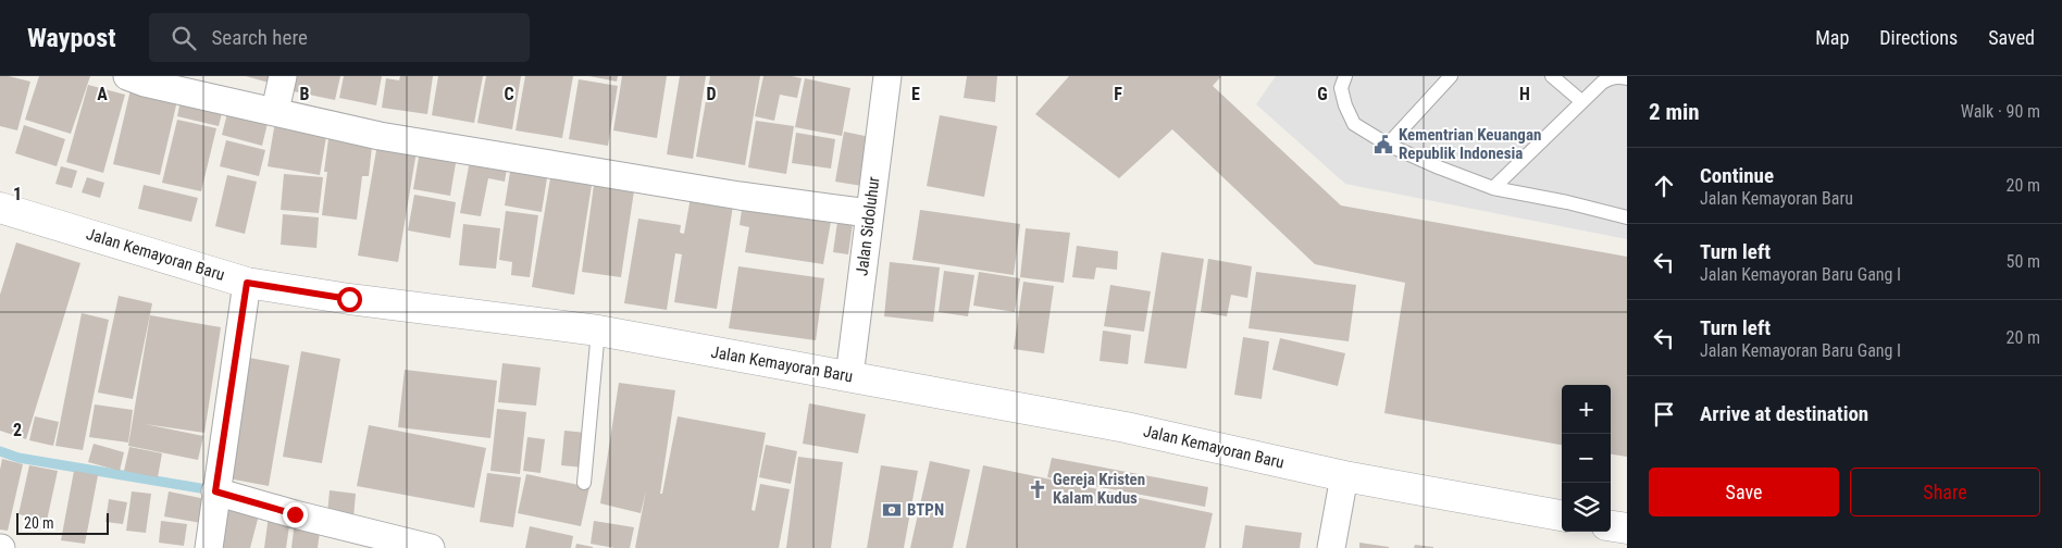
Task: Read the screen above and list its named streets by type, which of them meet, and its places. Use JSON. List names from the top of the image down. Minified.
{"streets":{"street":["Jalan Sidoluhur","Jalan Kemayoran Baru"]},"crossings":[["Jalan Sidoluhur","Jalan Kemayoran Baru"]],"places":{"public building":["Kementrian Keuangan Republik Indonesia"],"church":["Gereja Kristen Kalam Kudus"],"bank":["BTPN"]},"scale_bar":"20 m","page":{"header":"Waypost","search":"Search here","nav":["Map","Directions","Saved"],"heading":["2 min","Walk · 90 m"],"list":[["Continue","Jalan Kemayoran Baru","20 m"],["Turn left","Jalan Kemayoran Baru Gang I","50 m"],["Turn left","Jalan Kemayoran Baru Gang I","20 m"],"Arrive at destination"],"map_buttons":["+","−"],"buttons":["Save","Share"],"scale":"20 m"},"grid":{"columns":["A","B","C","D","E","F","G","H"],"rows":["1","2"]}}
